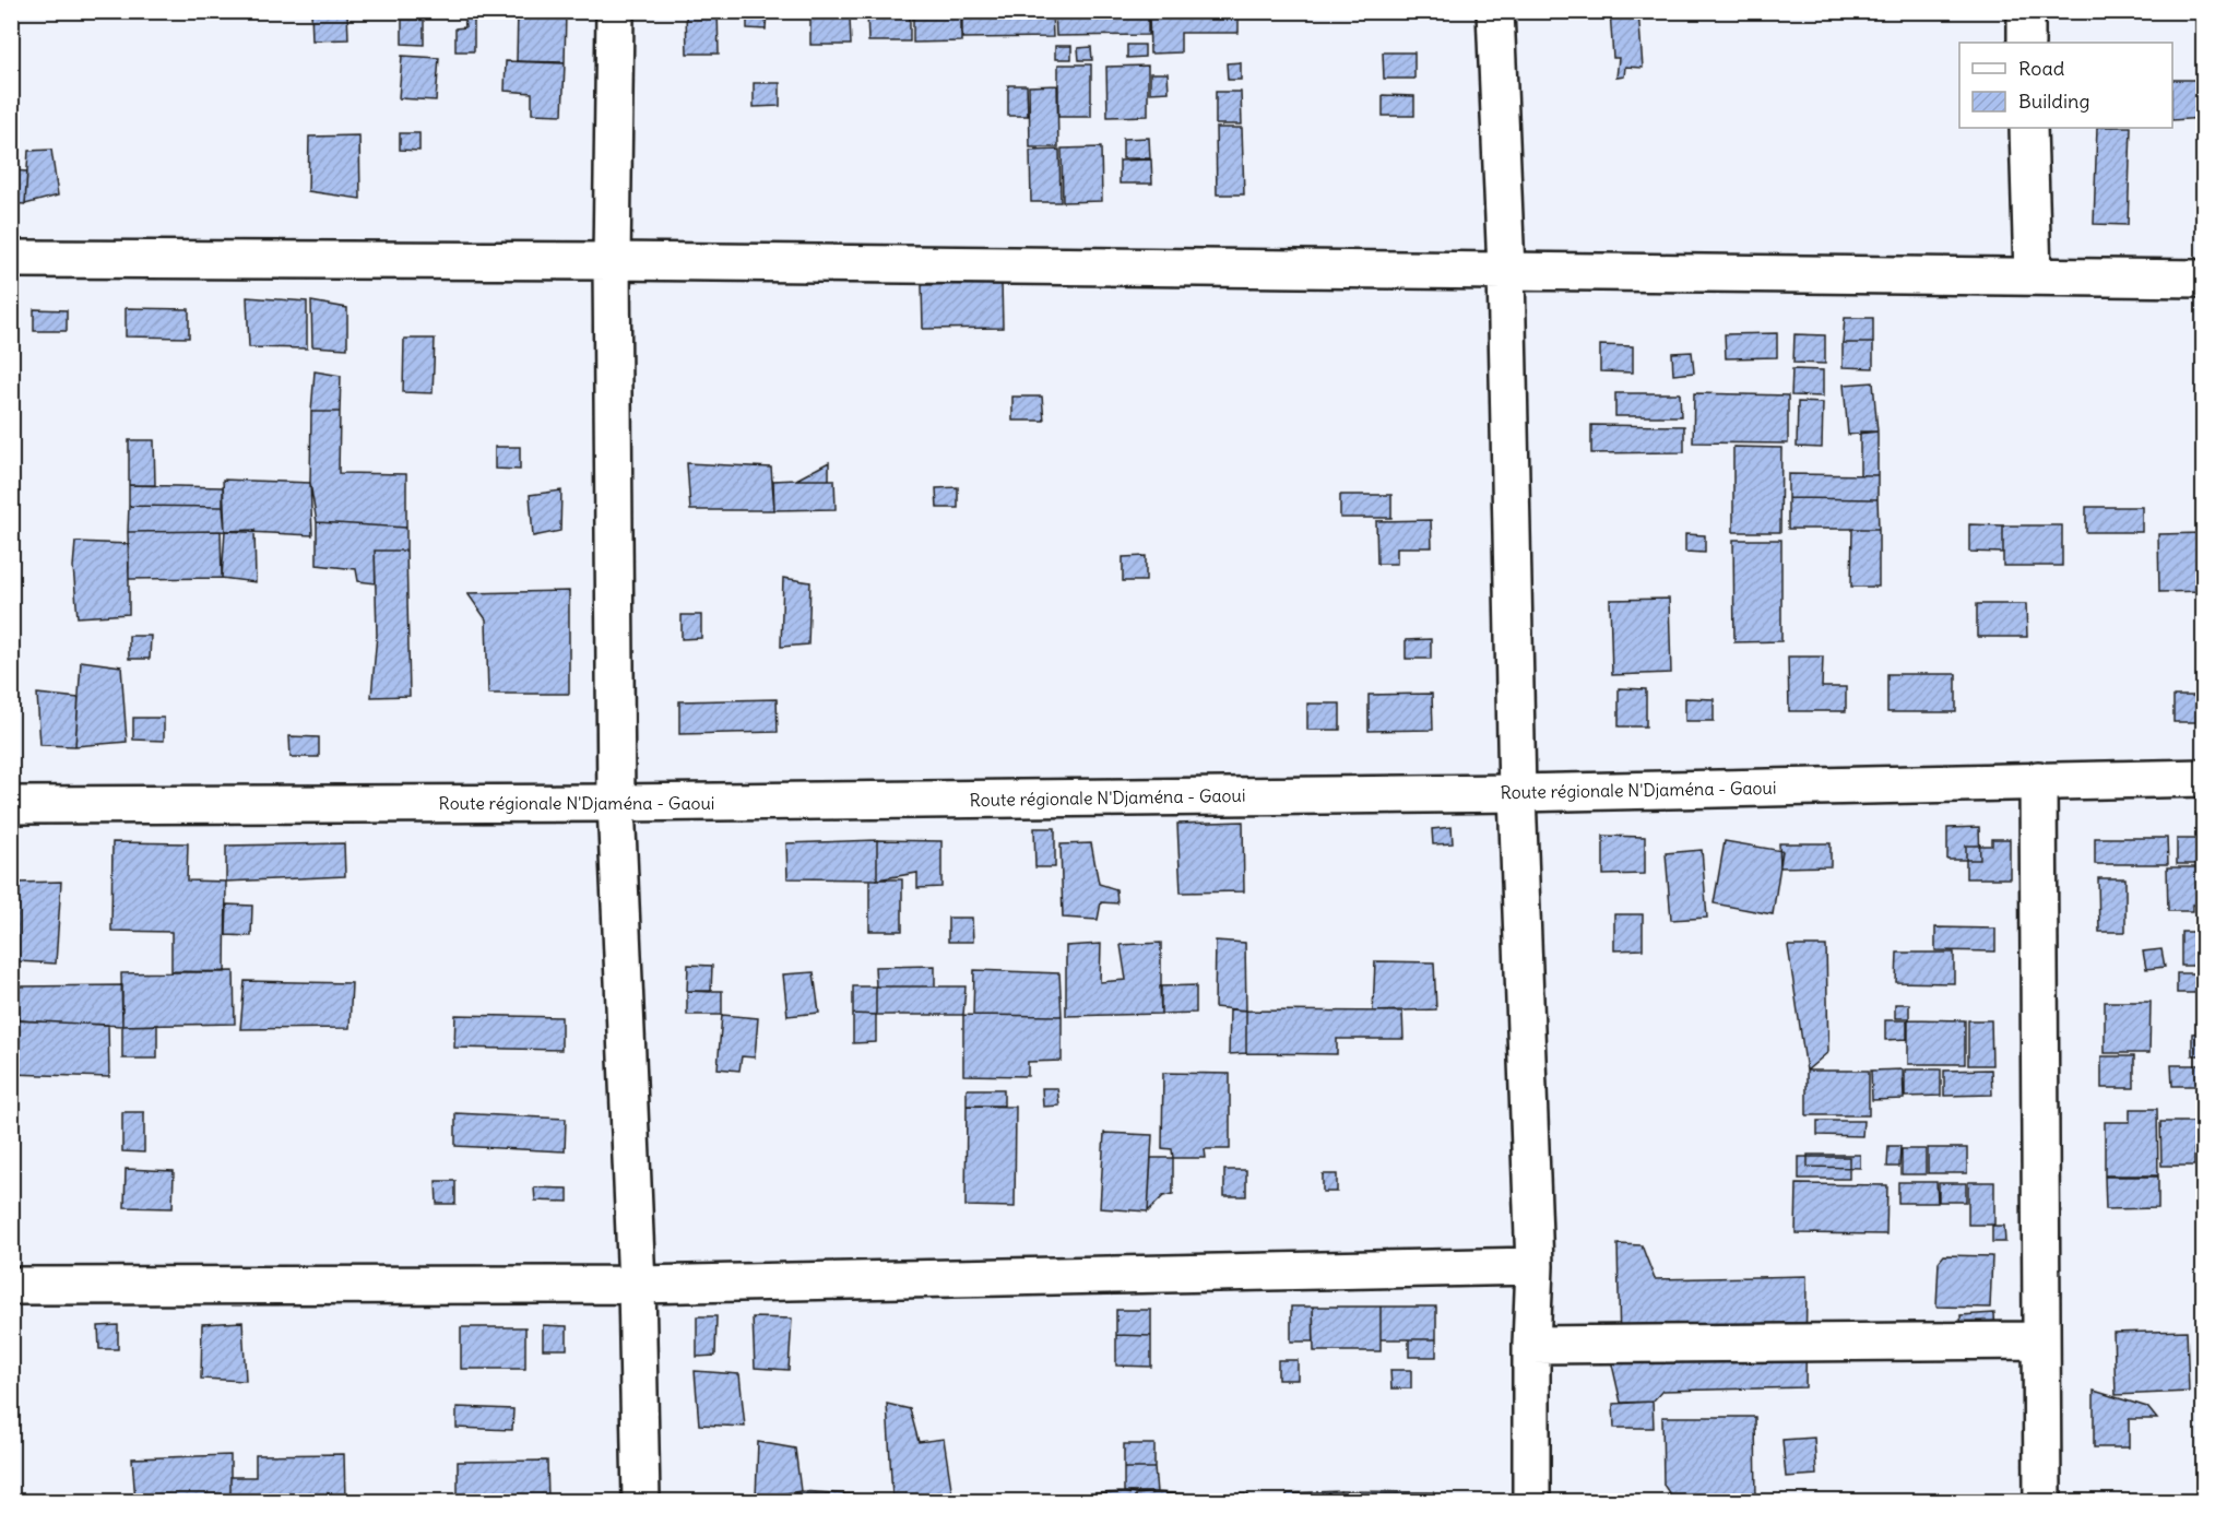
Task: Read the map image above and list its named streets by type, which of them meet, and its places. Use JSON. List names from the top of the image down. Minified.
{"streets":{"street":["Route régionale N'Djaména - Gaoui"]},"legend":["Road","Building"]}
